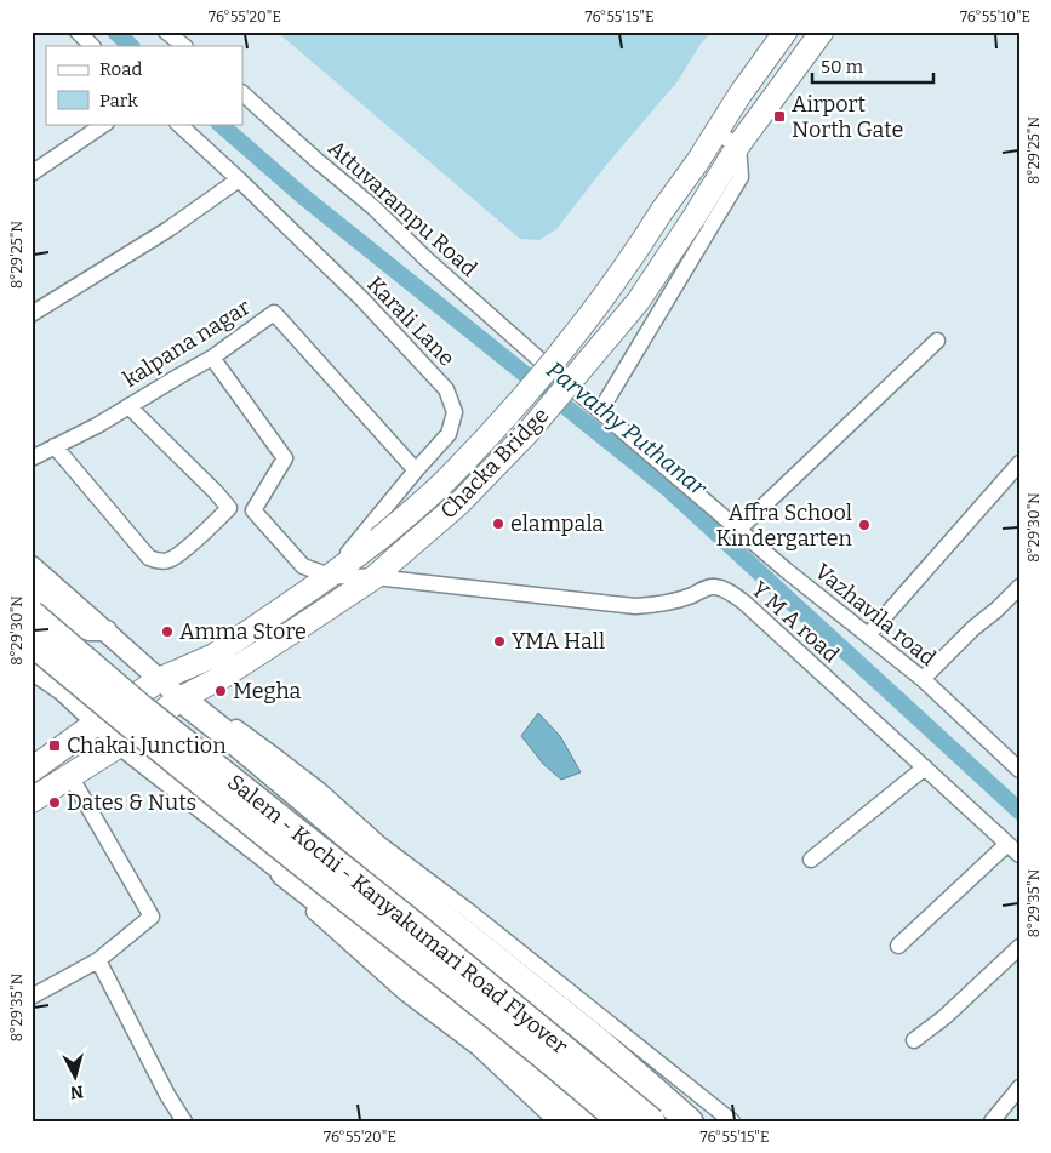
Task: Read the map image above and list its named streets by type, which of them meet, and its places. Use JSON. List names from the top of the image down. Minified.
{"streets":{"highway":["Salem - Kochi - Kanyakumari Road Flyover"],"main road":["Chacka Bridge"],"street":["Attuvarampu Road","Karali Lane","kalpana nagar","Vazhavila road","Y M A road"]},"crossings":[["Attuvarampu Road","Vazhavila road"],["Karali Lane","kalpana nagar"],["Karali Lane","Chacka Bridge"],["Karali Lane","Y M A road"],["Chacka Bridge","Y M A road"]],"water":["Parvathy Puthanar"],"places":{"transit":["Airport North Gate","Chakai Junction"],"other":["elampala","Affra School Kindergarten","Amma Store","YMA Hall","Megha","Dates & Nuts"]},"legend":["Road","Park"],"scale_bar":"50 m","north":"bottom","coordinates":["76°55'20\"E","76°55'15\"E","76°55'10\"E","8°29'25\"N","8°29'30\"N","8°29'35\"N"]}
